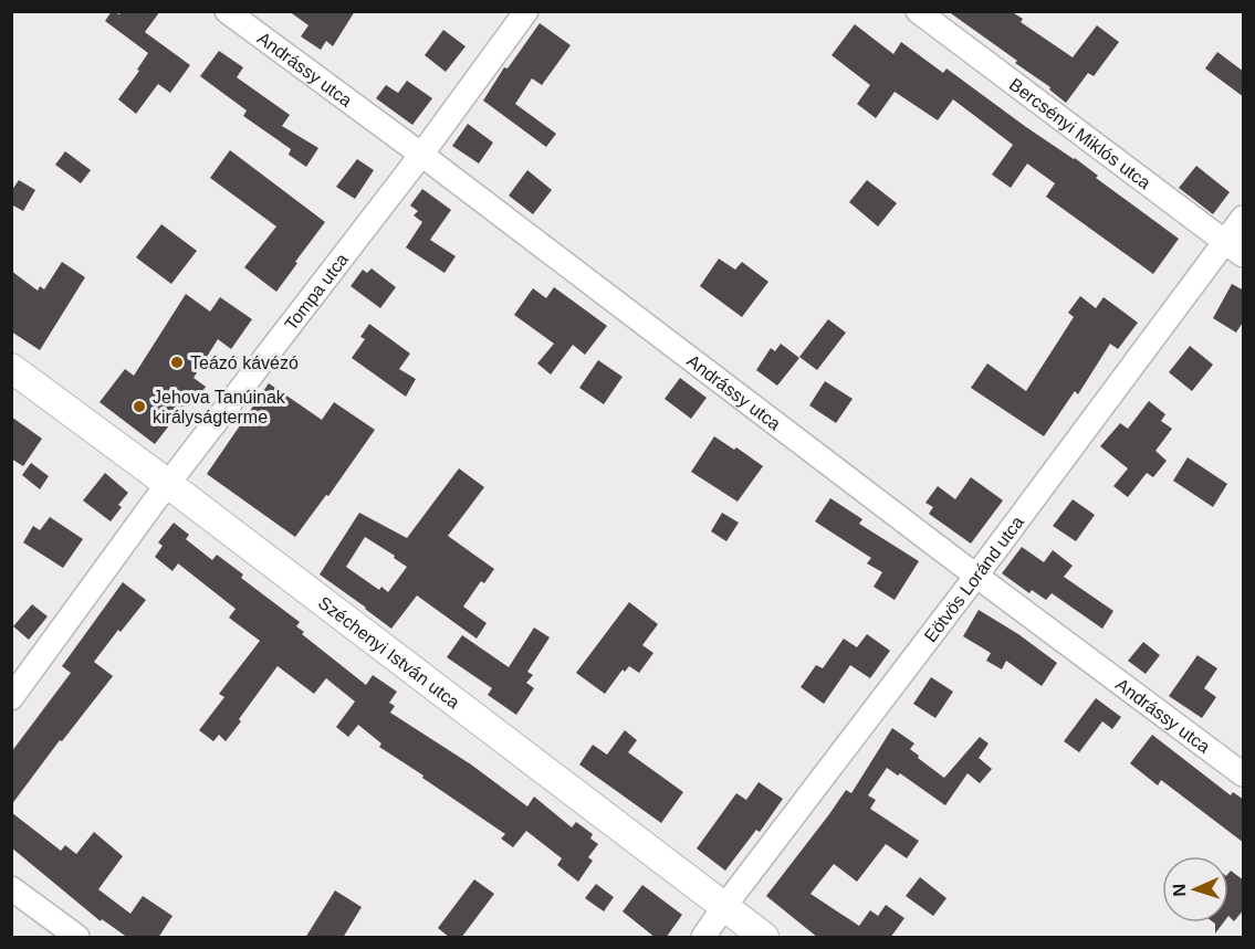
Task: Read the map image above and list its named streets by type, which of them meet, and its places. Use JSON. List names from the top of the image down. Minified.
{"streets":{"street":["Andrássy utca","Bercsényi Miklós utca","Tompa utca","Eötvös Loránd utca","Széchenyi István utca"]},"crossings":[["Andrássy utca","Tompa utca"],["Andrássy utca","Eötvös Loránd utca"],["Bercsényi Miklós utca","Eötvös Loránd utca"],["Tompa utca","Széchenyi István utca"],["Eötvös Loránd utca","Széchenyi István utca"]],"places":["Teázó kávézó","Jehova Tanúinak királyságterme"],"north":"left"}
